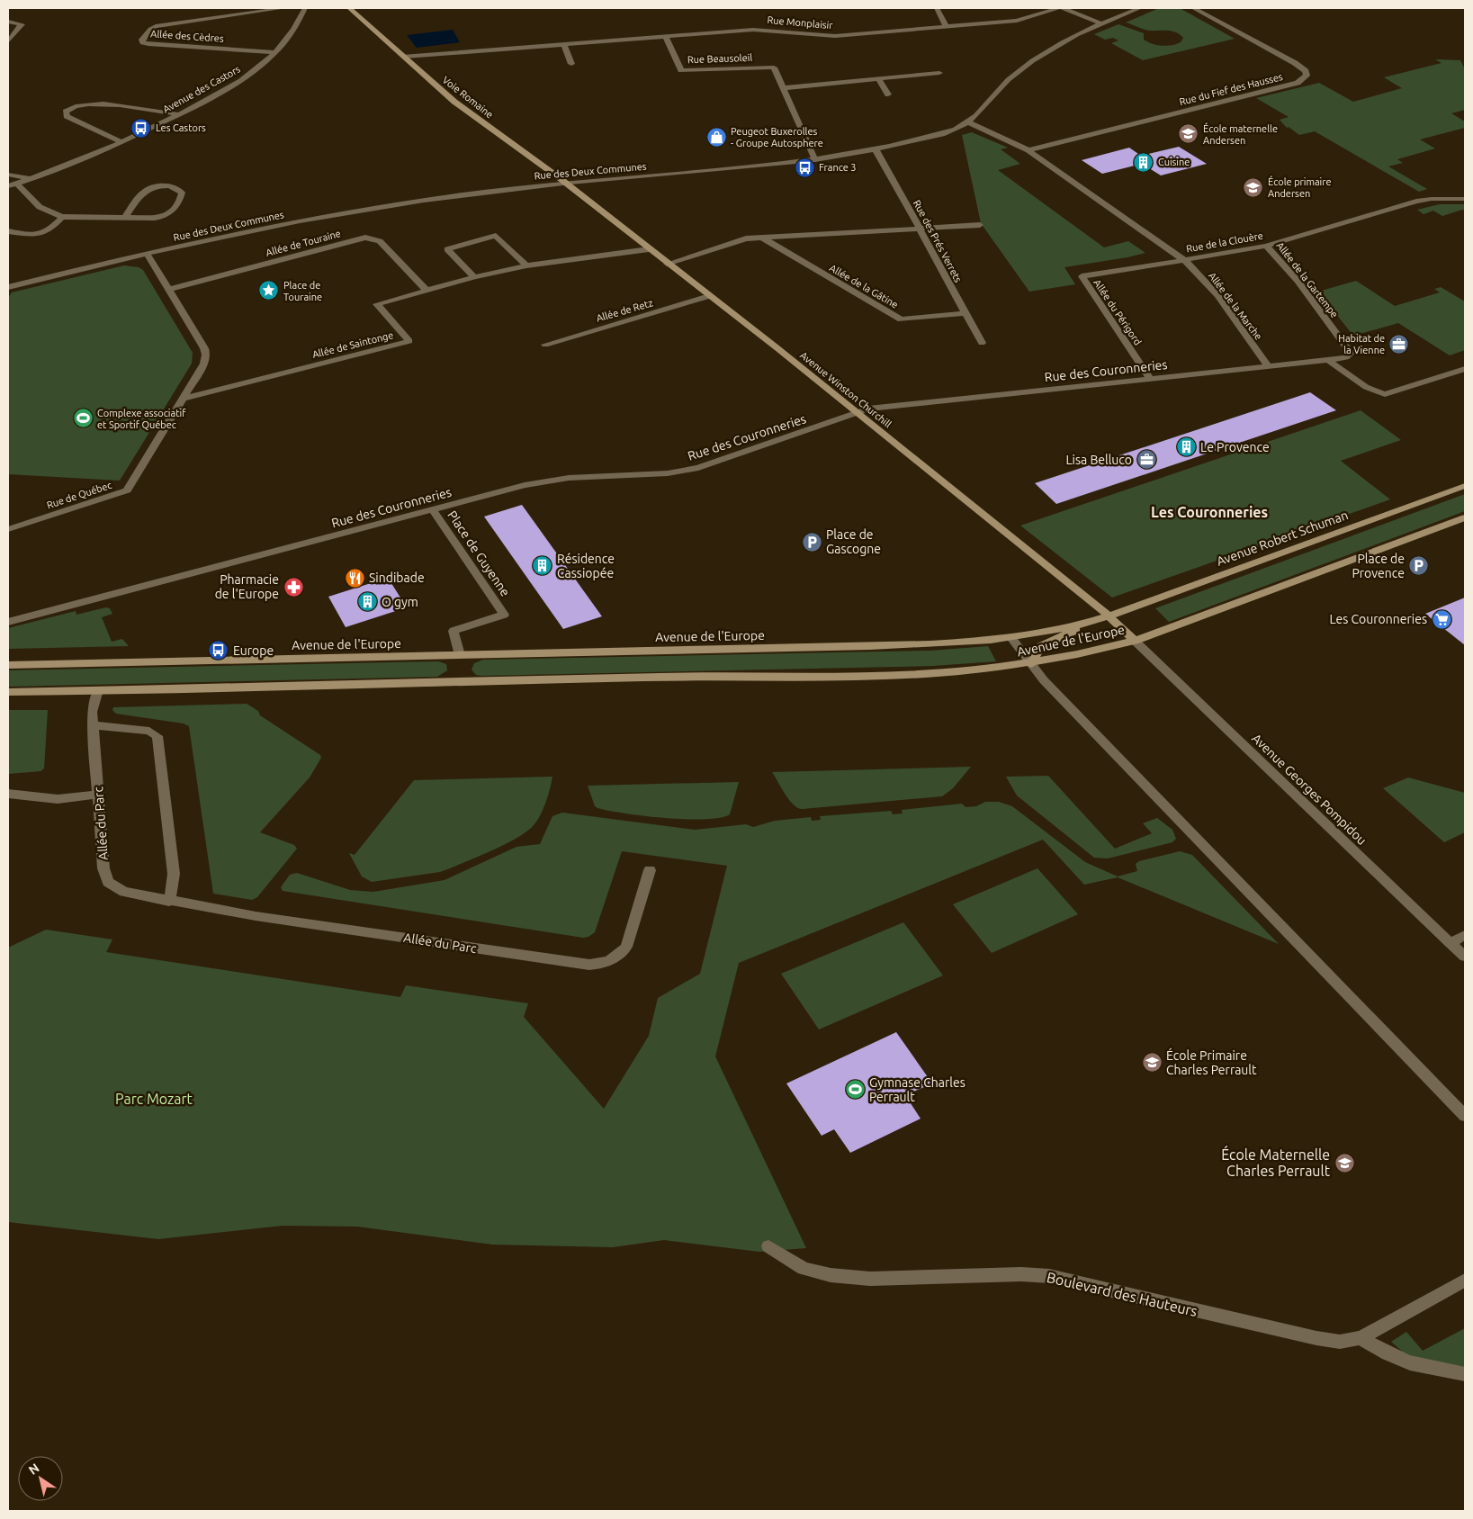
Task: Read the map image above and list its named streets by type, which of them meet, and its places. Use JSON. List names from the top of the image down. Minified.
{"streets":{"main road":["Voie Romaine","Avenue Winston Churchill","Avenue Robert Schuman","Avenue de l'Europe"],"street":["Rue Monplaisir","Allée des Cèdres","Rue Beausoleil","Avenue des Castors","Rue du Fief des Hausses","Rue des Deux Communes","Rue des Prés Verrets","Rue de la Clouère","Allée de Touraine","Allée de la Gartempe","Allée de la Gâtine","Allée de la Marche","Allée de Retz","Allée du Périgord","Allée de Saintonge","Rue des Couronneries","Rue de Québec","Place de Guyenne","Avenue Georges Pompidou","Allée du Parc","Boulevard des Hauteurs"]},"crossings":[["Rue Monplaisir","Rue Beausoleil"],["Rue Monplaisir","Voie Romaine"],["Allée des Cèdres","Avenue des Castors"],["Rue Beausoleil","Rue des Deux Communes"],["Rue du Fief des Hausses","Rue de la Clouère"],["Voie Romaine","Rue des Deux Communes"],["Voie Romaine","Avenue Winston Churchill"],["Rue des Deux Communes","Rue des Prés Verrets"],["Rue des Deux Communes","Rue de la Clouère"],["Rue des Deux Communes","Avenue Winston Churchill"],["Rue des Deux Communes","Rue de Québec"],["Rue des Prés Verrets","Allée de la Gâtine"],["Rue de la Clouère","Allée de la Gartempe"],["Rue de la Clouère","Allée de la Marche"],["Rue de la Clouère","Allée du Périgord"],["Allée de Touraine","Allée de Saintonge"],["Allée de Touraine","Rue de Québec"],["Allée de la Gartempe","Rue des Couronneries"],["Allée de la Marche","Allée du Périgord"],["Allée de la Marche","Rue des Couronneries"],["Allée de Retz","Avenue Winston Churchill"],["Allée du Périgord","Rue des Couronneries"],["Allée de Saintonge","Avenue Winston Churchill"],["Allée de Saintonge","Rue de Québec"],["Rue des Couronneries","Avenue Winston Churchill"],["Rue des Couronneries","Place de Guyenne"],["Avenue Winston Churchill","Avenue Robert Schuman"],["Avenue Winston Churchill","Avenue de l'Europe"],["Avenue Robert Schuman","Avenue de l'Europe"],["Place de Guyenne","Avenue de l'Europe"],["Avenue de l'Europe","Avenue Georges Pompidou"],["Avenue de l'Europe","Allée du Parc"]],"districts":["Les Couronneries"],"parks":["Parc Mozart"],"places":{"bus stop":["Les Castors","France 3","Europe"],"school or university":["École maternelle Andersen","École primaire Andersen","École Primaire Charles Perrault","École Maternelle Charles Perrault"],"shop":["Peugeot Buxerolles - Groupe Autosphere"],"building":["Cuisine","Le Provence","Résidence Cassiopée","O gym"],"place":["Place de Touraine"],"office":["Habitat de la Vienne","Lisa Belluco"],"sports":["Complexe associatif et Sportif Québec","Gymnase Charles Perrault"],"parking":["Place de Gascogne","Place de Provence"],"restaurant":["Sindibade"],"pharmacy":["Pharmacie de l'Europe"],"supermarket":["Les Couronneries"]},"north":"top left"}
